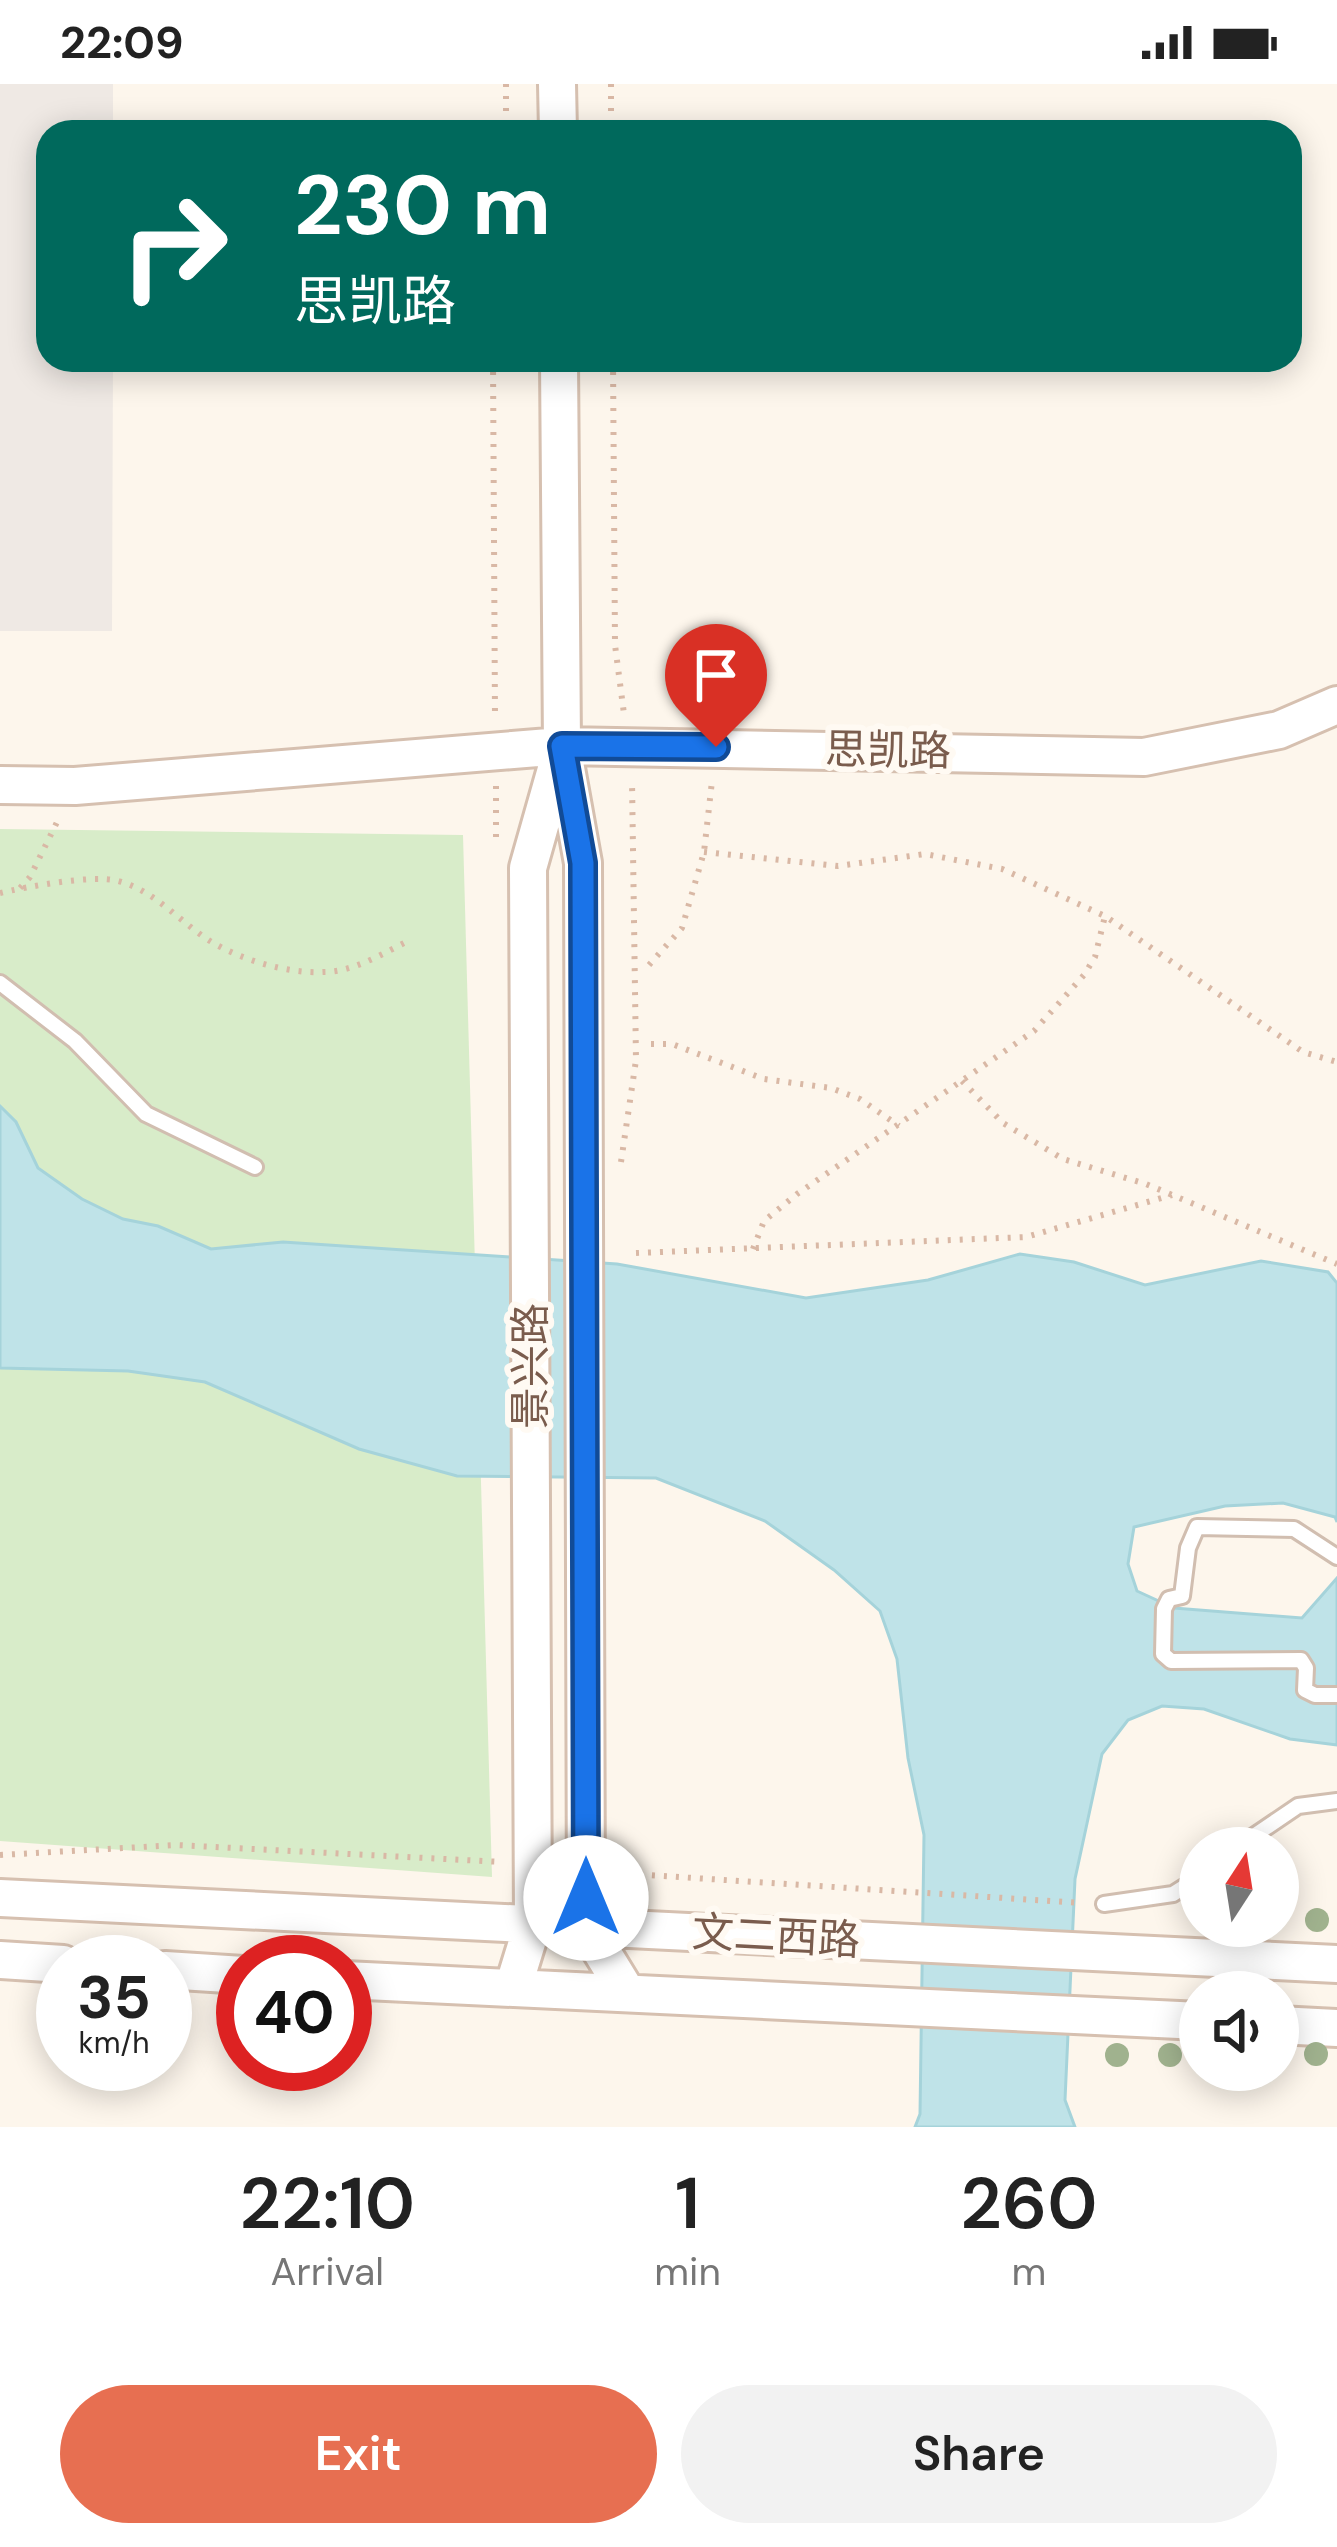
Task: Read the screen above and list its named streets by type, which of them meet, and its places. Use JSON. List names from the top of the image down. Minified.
{"streets":{"street":["思凯路","景兴路","文二西路"]},"crossings":[["思凯路","景兴路"],["景兴路","文二西路"]],"north":"top","page":{"status":"22:09","turn":["230 m","思凯路"],"speed":"35 km/h","limit":"40","eta":["22:10","Arrival","1","min","260","m"],"buttons":["Exit","Share"]}}
